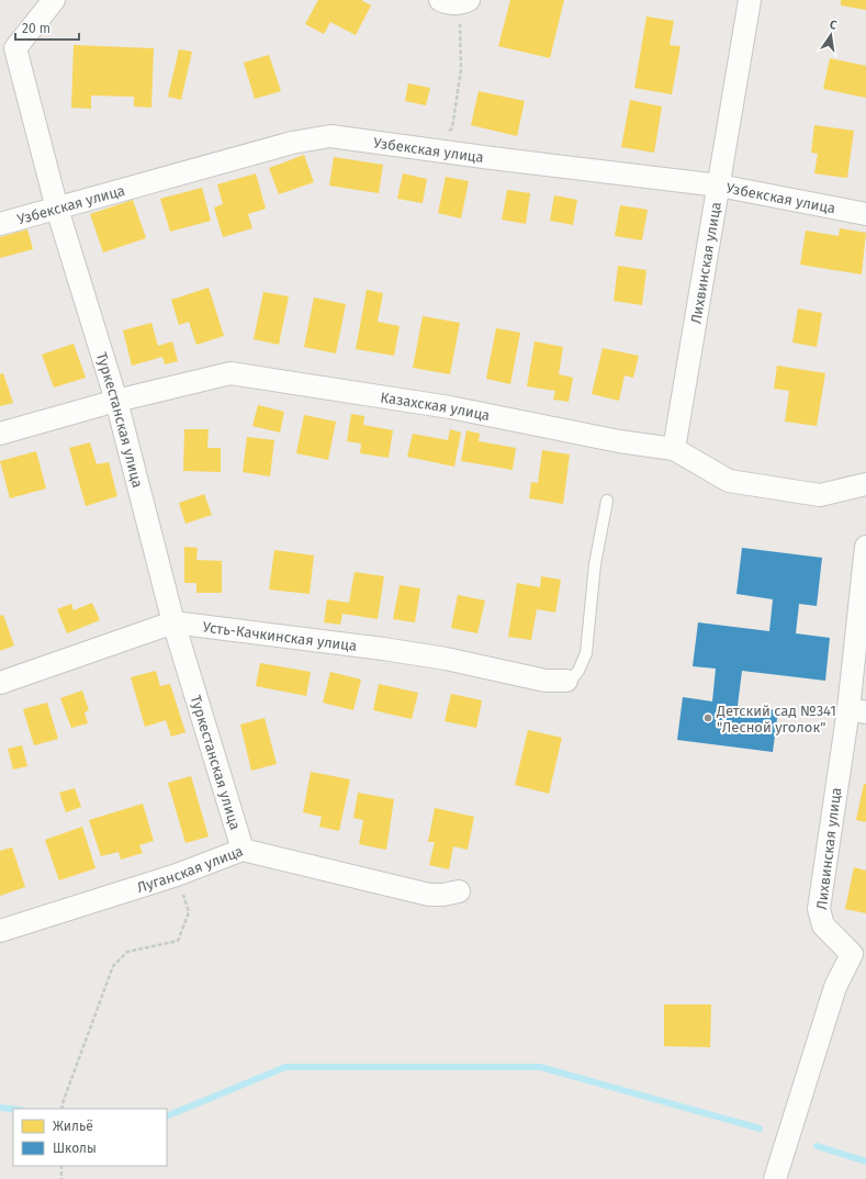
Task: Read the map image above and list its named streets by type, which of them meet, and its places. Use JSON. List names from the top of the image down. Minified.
{"streets":{"street":["Узбекская улица","Лихвинская улица","Казахская улица","Туркестанская улица","Усть-Качкинская улица","Луганская улица"]},"crossings":[["Узбекская улица","Лихвинская улица"],["Узбекская улица","Туркестанская улица"],["Лихвинская улица","Казахская улица"],["Казахская улица","Туркестанская улица"],["Туркестанская улица","Усть-Качкинская улица"],["Туркестанская улица","Луганская улица"]],"places":["Детский сад №341 \"Лесной уголок\""],"legend":["Жильё","Школы"],"scale_bar":"20 m","north":"top"}
